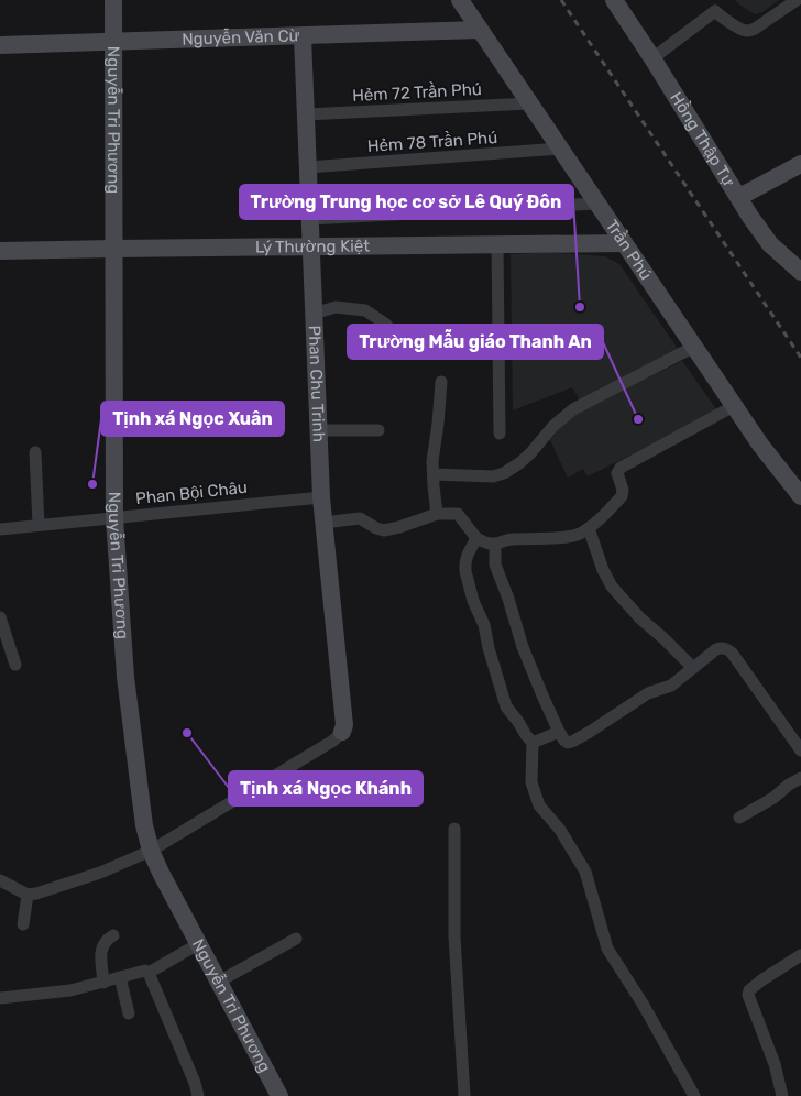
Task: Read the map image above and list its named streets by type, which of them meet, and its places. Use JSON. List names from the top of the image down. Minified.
{"streets":{"street":["Nguyễn Văn Cừ","Hẻm 72 Trần Phú","Nguyễn Tri Phương","Hồng Thập Tự","Hẻm 78 Trần Phú","Lý Thường Kiệt","Trần Phú","Phan Chu Trinh","Phan Bội Châu"]},"crossings":[["Nguyễn Văn Cừ","Nguyễn Tri Phương"],["Nguyễn Văn Cừ","Trần Phú"],["Nguyễn Văn Cừ","Phan Chu Trinh"],["Hẻm 72 Trần Phú","Trần Phú"],["Hẻm 72 Trần Phú","Phan Chu Trinh"],["Nguyễn Tri Phương","Lý Thường Kiệt"],["Nguyễn Tri Phương","Phan Bội Châu"],["Hẻm 78 Trần Phú","Trần Phú"],["Hẻm 78 Trần Phú","Phan Chu Trinh"],["Lý Thường Kiệt","Trần Phú"],["Lý Thường Kiệt","Phan Chu Trinh"],["Phan Chu Trinh","Phan Bội Châu"]],"places":["Trường Trung học cơ sở Lê Quý Đôn","Trường Mẫu giáo Thanh An","Tịnh xá Ngọc Xuân","Tịnh xá Ngọc Khánh"]}
